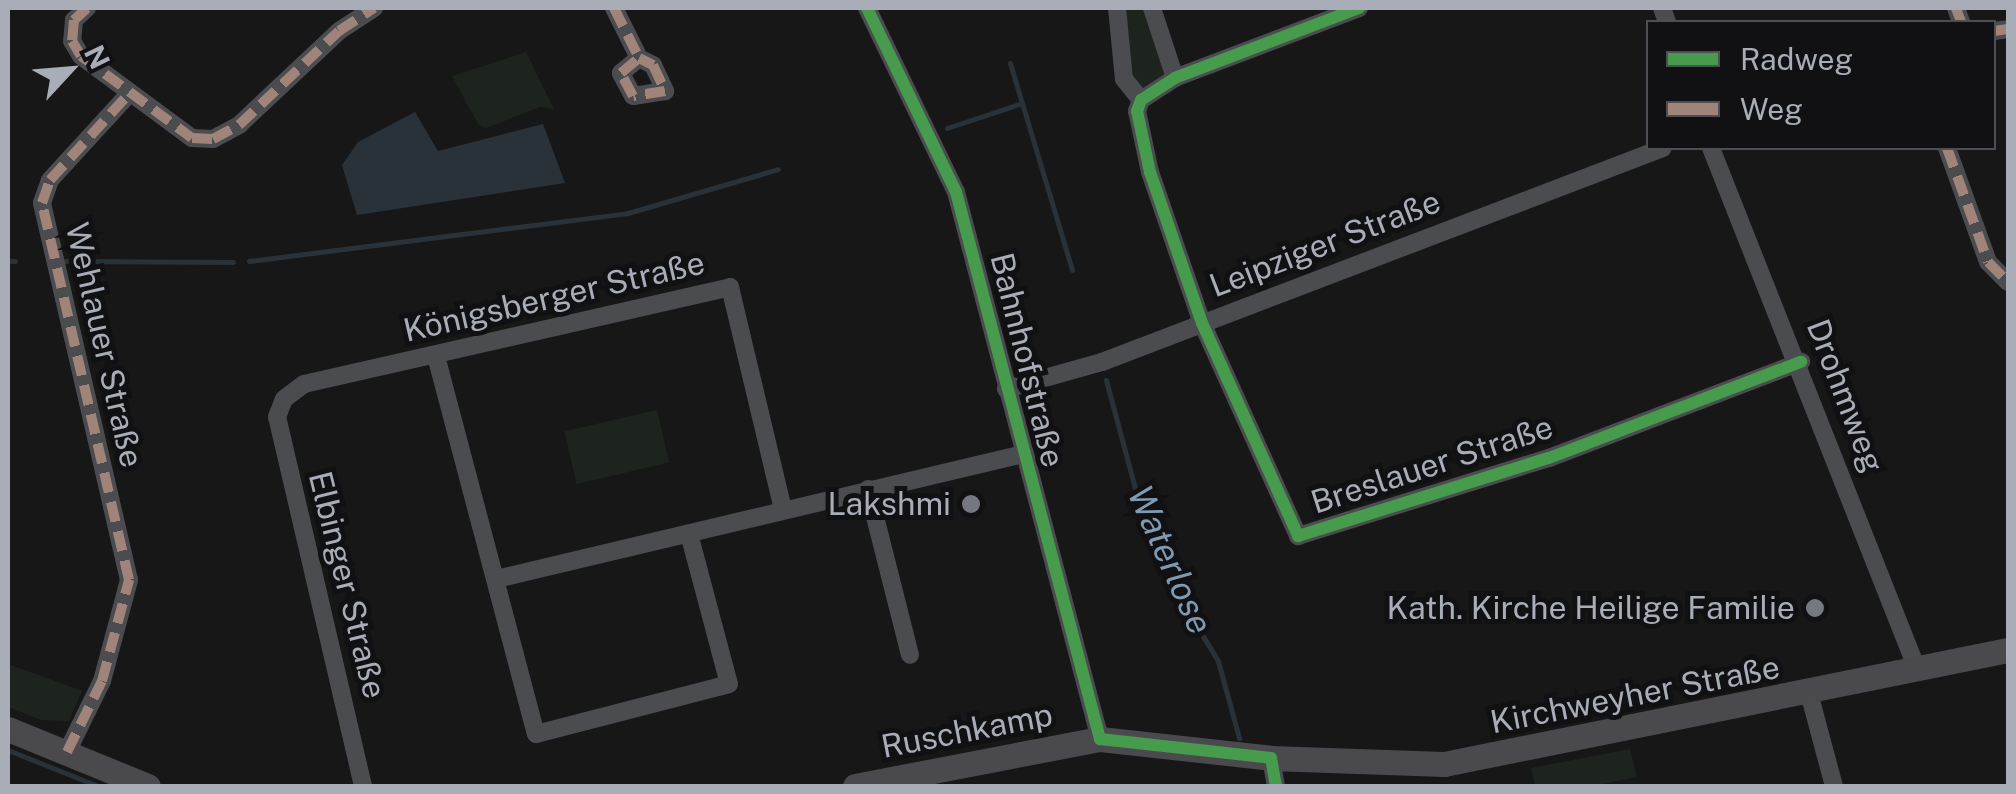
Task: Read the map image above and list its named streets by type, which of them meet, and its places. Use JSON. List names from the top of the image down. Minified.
{"streets":{"main road":["Kirchweyher Straße","Ruschkamp"],"street":["Leipziger Straße","Königsberger Straße","Wehlauer Straße","Bahnhofstraße","Drohmweg","Breslauer Straße","Elbinger Straße"]},"crossings":[["Leipziger Straße","Bahnhofstraße"],["Leipziger Straße","Breslauer Straße"],["Königsberger Straße","Elbinger Straße"],["Bahnhofstraße","Ruschkamp"],["Drohmweg","Breslauer Straße"],["Drohmweg","Kirchweyher Straße"],["Kirchweyher Straße","Ruschkamp"]],"water":["Waterlose"],"places":["Lakshmi","Kath. Kirche Heilige Familie"],"legend":["Radweg","Weg"],"north":"top right"}
